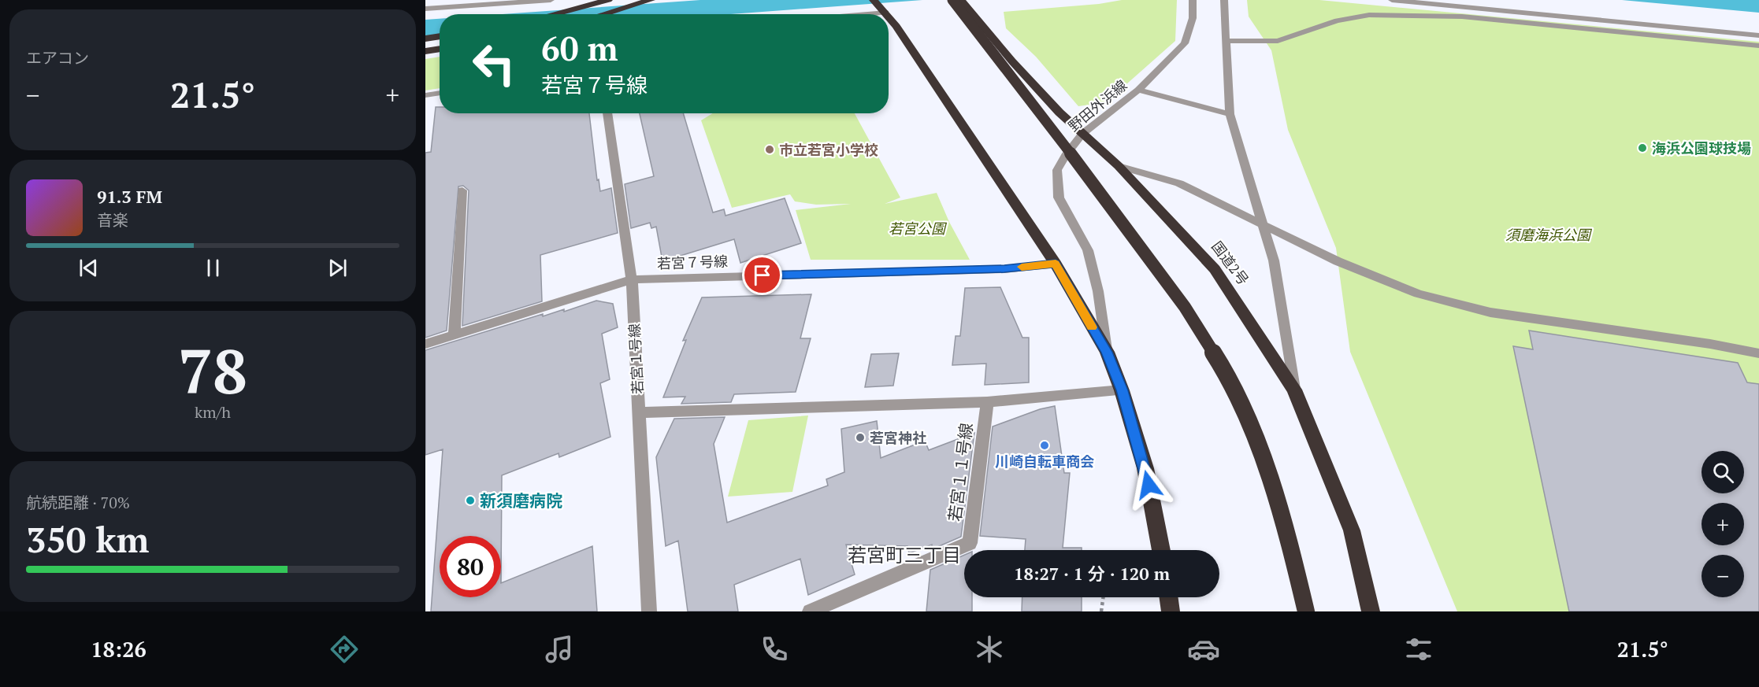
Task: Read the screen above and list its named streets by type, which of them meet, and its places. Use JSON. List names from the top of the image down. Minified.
{"streets":{"highway":["国道2号"],"street":["野田外浜線","若宮７号線","若宮１号線","若宮１１号線"]},"crossings":[["野田外浜線","国道2号"],["若宮７号線","若宮１号線"]],"districts":["若宮町三丁目"],"parks":["若宮公園","須磨海浜公園"],"places":["海浜公園球技場","市立若宮小学校","若宮神社","川崎自転車商会","新須磨病院"],"page":{"tile":["エアコン",["78","km/h"],["航続距離 · 70%","350 km"]],"turn":["60 m","若宮７号線"],"heat":["−","21.5°","+"],"song":["91.3 FM","音楽"],"map_buttons":["+","−"],"limit":"80","trip":"18:27 · 1 分 · 120 m","tabs":["18:26","21.5°"]}}
